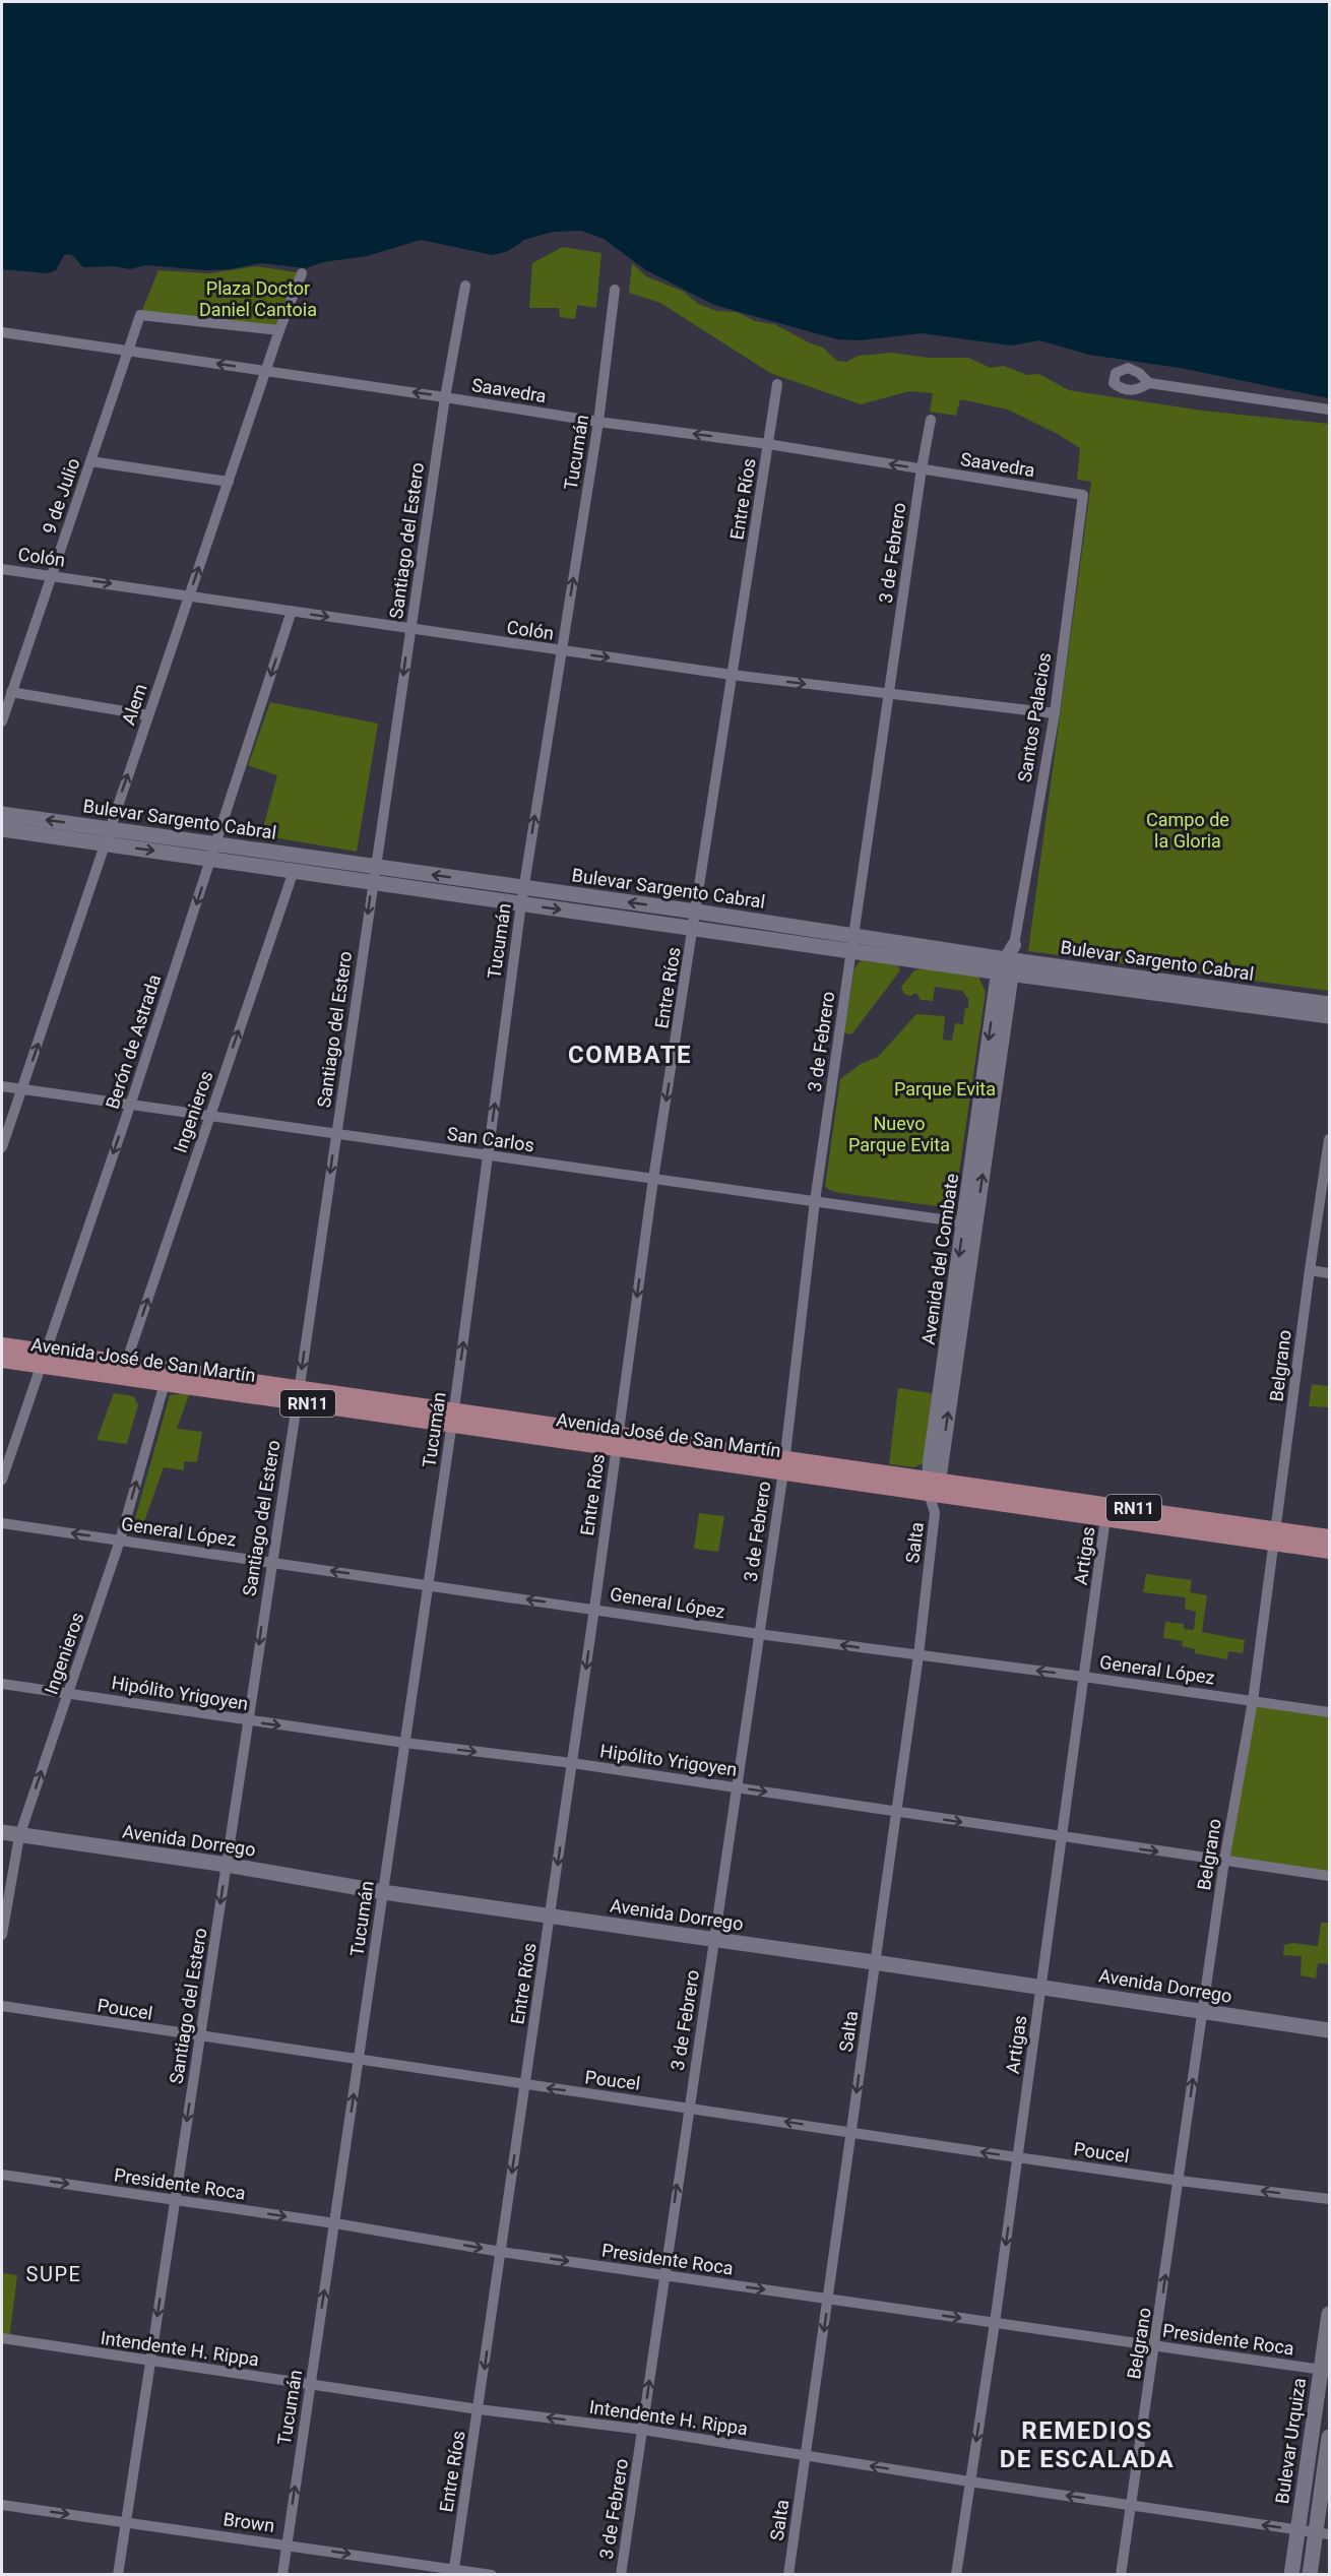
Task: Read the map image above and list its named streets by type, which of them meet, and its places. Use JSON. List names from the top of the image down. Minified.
{"streets":{"main road":["Bulevar Sargento Cabral","Avenida José de San Martín","RN11","Avenida Dorrego","Bulevar Urquiza"],"street":["Saavedra","Tucumán","9 de Julio","Entre Ríos","Santiago del Estero","3 de Febrero","Colón","Alem","Santos Palacios","Berón de Astrada","Ingenieros","San Carlos","Avenida del Combate","Belgrano","General López","Salta","Artigas","Hipólito Yrigoyen","Poucel","Presidente Roca","Intendente H. Rippa","Brown"]},"crossings":[["Saavedra","Tucumán"],["Saavedra","9 de Julio"],["Saavedra","Entre Ríos"],["Saavedra","Santiago del Estero"],["Saavedra","3 de Febrero"],["Saavedra","Alem"],["Saavedra","Santos Palacios"],["Tucumán","Colón"],["Tucumán","Bulevar Sargento Cabral"],["Tucumán","San Carlos"],["Tucumán","Avenida José de San Martín"],["Tucumán","General López"],["Tucumán","Hipólito Yrigoyen"],["Tucumán","Avenida Dorrego"],["Tucumán","Poucel"],["Tucumán","Presidente Roca"],["Tucumán","Intendente H. Rippa"],["Tucumán","Brown"],["9 de Julio","Colón"],["9 de Julio","Alem"],["Entre Ríos","Colón"],["Entre Ríos","Bulevar Sargento Cabral"],["Entre Ríos","San Carlos"],["Entre Ríos","Avenida José de San Martín"],["Entre Ríos","General López"],["Entre Ríos","Hipólito Yrigoyen"],["Entre Ríos","Avenida Dorrego"],["Entre Ríos","Poucel"],["Entre Ríos","Presidente Roca"],["Entre Ríos","Intendente H. Rippa"],["Entre Ríos","Brown"],["Santiago del Estero","Colón"],["Santiago del Estero","Bulevar Sargento Cabral"],["Santiago del Estero","San Carlos"],["Santiago del Estero","Avenida José de San Martín"],["Santiago del Estero","General López"],["Santiago del Estero","Hipólito Yrigoyen"],["Santiago del Estero","Avenida Dorrego"],["Santiago del Estero","Poucel"],["Santiago del Estero","Presidente Roca"],["Santiago del Estero","Intendente H. Rippa"],["Santiago del Estero","Brown"],["3 de Febrero","Colón"],["3 de Febrero","Bulevar Sargento Cabral"],["3 de Febrero","San Carlos"],["3 de Febrero","Avenida José de San Martín"],["3 de Febrero","General López"],["3 de Febrero","Hipólito Yrigoyen"],["3 de Febrero","Avenida Dorrego"],["3 de Febrero","Poucel"],["3 de Febrero","Presidente Roca"],["3 de Febrero","Intendente H. Rippa"],["Colón","Alem"],["Colón","Santos Palacios"],["Colón","Berón de Astrada"],["Alem","Bulevar Sargento Cabral"],["Alem","San Carlos"],["Santos Palacios","Bulevar Sargento Cabral"],["Santos Palacios","Avenida del Combate"],["Bulevar Sargento Cabral","Berón de Astrada"],["Bulevar Sargento Cabral","Ingenieros"],["Bulevar Sargento Cabral","Avenida del Combate"],["Berón de Astrada","San Carlos"],["Berón de Astrada","Avenida José de San Martín"],["Ingenieros","San Carlos"],["Ingenieros","Avenida José de San Martín"],["Ingenieros","General López"],["Ingenieros","Hipólito Yrigoyen"],["Ingenieros","Avenida Dorrego"],["San Carlos","Avenida del Combate"],["Avenida del Combate","Avenida José de San Martín"],["Avenida del Combate","Salta"],["Avenida José de San Martín","Belgrano"],["Avenida José de San Martín","Salta"],["Avenida José de San Martín","Artigas"],["Belgrano","General López"],["Belgrano","Hipólito Yrigoyen"],["Belgrano","Avenida Dorrego"],["Belgrano","Poucel"],["Belgrano","Presidente Roca"],["Belgrano","Intendente H. Rippa"],["General López","Salta"],["General López","Artigas"],["Salta","Hipólito Yrigoyen"],["Salta","Avenida Dorrego"],["Salta","Poucel"],["Salta","Presidente Roca"],["Salta","Intendente H. Rippa"],["Artigas","Hipólito Yrigoyen"],["Artigas","Avenida Dorrego"],["Artigas","Poucel"],["Artigas","Presidente Roca"],["Artigas","Intendente H. Rippa"],["Presidente Roca","Bulevar Urquiza"],["Intendente H. Rippa","Bulevar Urquiza"]],"one_way":["Saavedra","Tucumán","Entre Ríos","Santiago del Estero","Colón","Alem","Berón de Astrada","Ingenieros","General López","Hipólito Yrigoyen","Poucel","Presidente Roca","Intendente H. Rippa","Brown"],"districts":["COMBATE","SUPE","REMEDIOS DE ESCALADA"],"parks":["Plaza Doctor Daniel Cantoia","Campo de la Gloria","Parque Evita","Nuevo Parque Evita"]}
